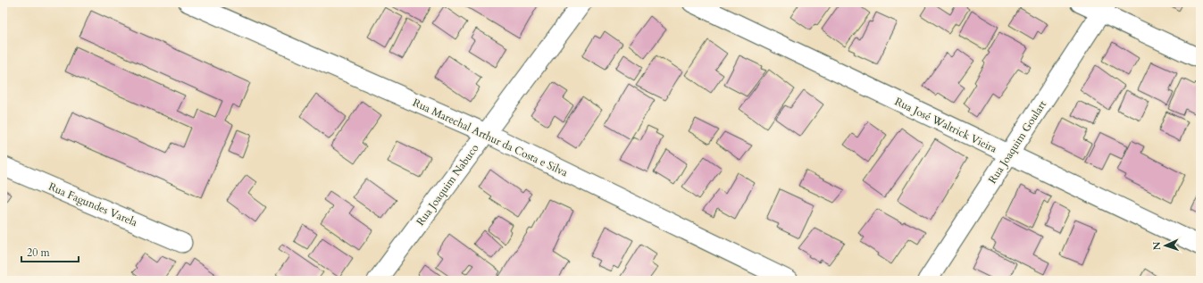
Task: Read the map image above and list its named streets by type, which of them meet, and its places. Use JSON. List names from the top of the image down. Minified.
{"streets":{"street":["Rua José Waltrick Vieira","Rua Marechal Arthur da Costa e Silva","Rua Joaquim Goulart","Rua Joaquim Nabuco","Rua Fagundes Varela"]},"crossings":[["Rua José Waltrick Vieira","Rua Joaquim Goulart"],["Rua Marechal Arthur da Costa e Silva","Rua Joaquim Nabuco"]],"scale_bar":"20 m","north":"left"}
